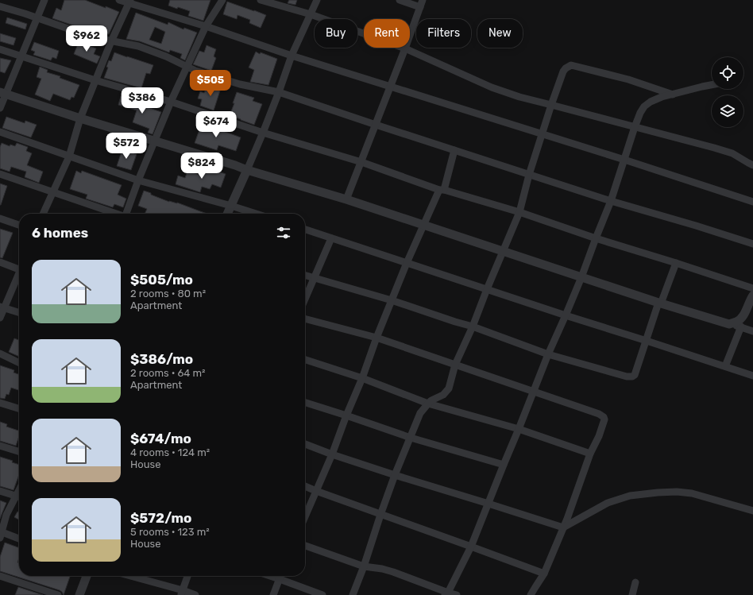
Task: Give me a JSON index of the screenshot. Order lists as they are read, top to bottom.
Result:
{
  "page": {
    "chip": [
      "Buy",
      "Rent",
      "Filters",
      "New"
    ],
    "price": [
      "$962",
      "$505",
      "$386",
      "$674",
      "$572",
      "$824"
    ],
    "heading": "6 homes",
    "list": [
      {
        "name": "$505/mo",
        "note": "2 rooms · 80 m² · Apartment"
      },
      {
        "name": "$386/mo",
        "note": "2 rooms · 64 m² · Apartment"
      },
      {
        "name": "$674/mo",
        "note": "4 rooms · 124 m² · House"
      },
      {
        "name": "$572/mo",
        "note": "5 rooms · 123 m² · House"
      }
    ]
  }
}
